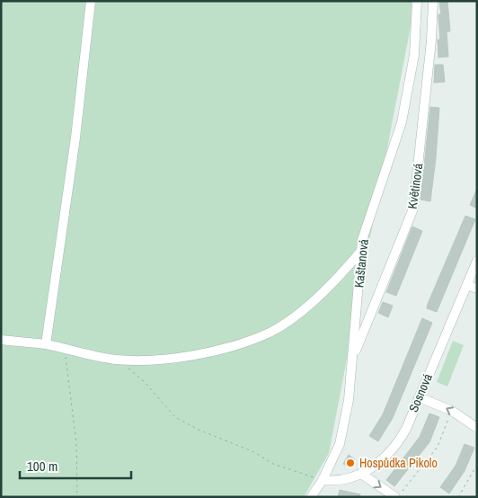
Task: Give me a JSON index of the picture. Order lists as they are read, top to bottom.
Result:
{
  "streets": {
    "street": ["Květinová", "Kaštanová", "Sosnová"]
  },
  "crossings": [
    ["Květinová", "Kaštanová"],
    ["Kaštanová", "Sosnová"]
  ],
  "places": ["Hospůdka Pikolo"],
  "scale_bar": "100 m"
}
